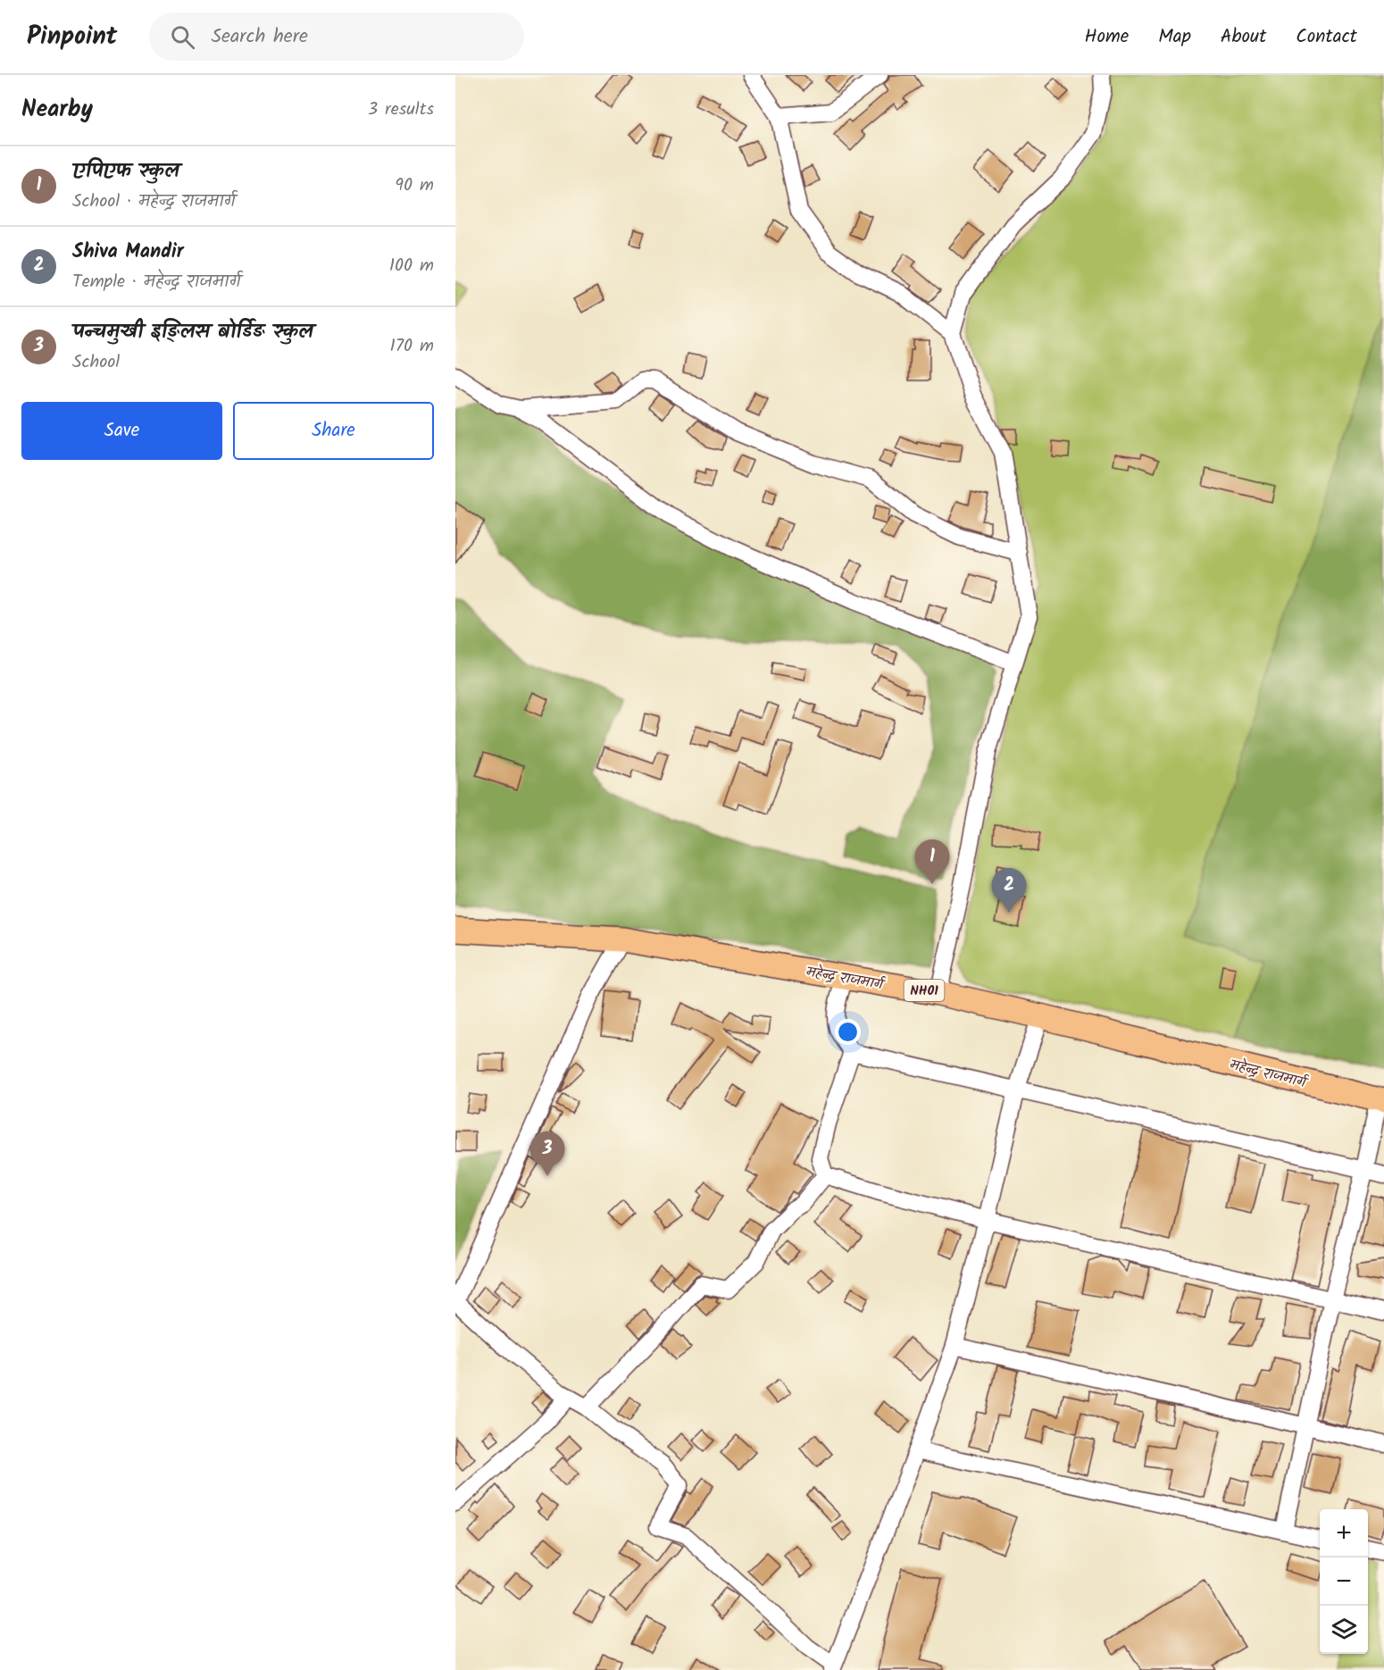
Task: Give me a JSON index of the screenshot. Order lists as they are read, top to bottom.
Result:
{
  "streets": {
    "highway": ["महेन्द्र राजमार्ग", "NH01"]
  },
  "page": {
    "header": "Pinpoint",
    "search": "Search here",
    "nav": [
      "Home",
      "Map",
      "About",
      "Contact"
    ],
    "heading": ["Nearby", "3 results"],
    "list": [
      {
        "mark": "1",
        "name": "एपिएफ स्कुल",
        "note": "School · महेन्द्र राजमार्ग",
        "value": "90 m"
      },
      {
        "mark": "2",
        "name": "Shiva Mandir",
        "note": "Temple · महेन्द्र राजमार्ग",
        "value": "100 m"
      },
      {
        "mark": "3",
        "name": "पन्चमुखी इङ्लिस बोर्डिङ स्कुल",
        "note": "School",
        "value": "170 m"
      }
    ],
    "buttons": ["Save", "Share"],
    "pins": ["1", "2", "3"],
    "map_buttons": ["+", "−"]
  }
}
